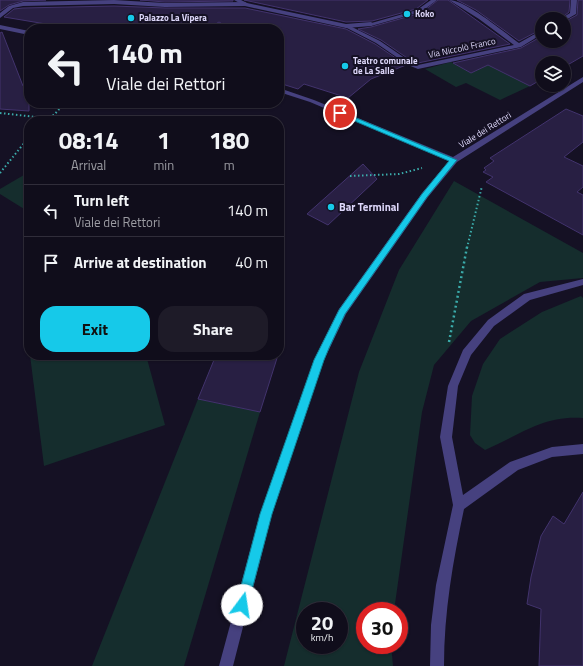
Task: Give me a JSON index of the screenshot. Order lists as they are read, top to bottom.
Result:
{
  "streets": {
    "street": ["Via Niccolò Franco", "Viale dei Rettori"]
  },
  "places": [
    "Koko",
    "Palazzo La Vipera",
    "Teatro comunale de La Salle",
    "Bar Terminal"
  ],
  "page": {
    "turn": ["140 m", "Viale dei Rettori"],
    "eta": [
      "08:14",
      "Arrival",
      "1",
      "min",
      "180",
      "m"
    ],
    "list": [
      {
        "name": "Turn left",
        "note": "Viale dei Rettori",
        "value": "140 m"
      },
      {
        "name": "Arrive at destination",
        "value": "40 m"
      }
    ],
    "buttons": ["Exit", "Share"],
    "speed": "20 km/h",
    "limit": "30"
  }
}
